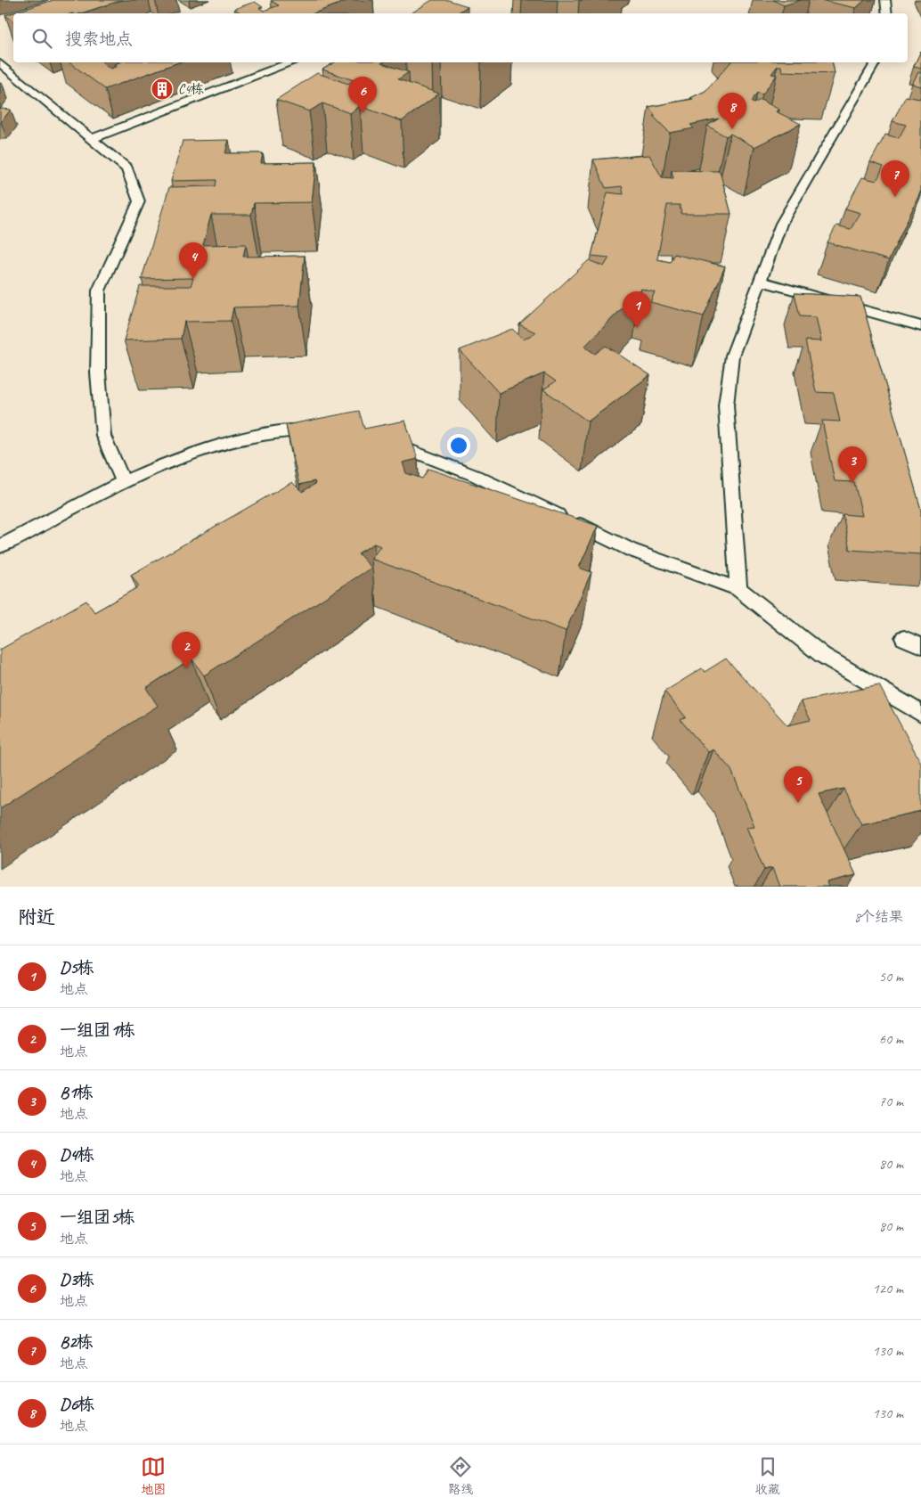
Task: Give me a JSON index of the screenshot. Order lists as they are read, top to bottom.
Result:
{
  "places": {
    "building": ["C4栋"]
  },
  "page": {
    "search": "搜索地点",
    "pins": [
      "6",
      "8",
      "7",
      "4",
      "1",
      "3",
      "2",
      "5"
    ],
    "heading": ["附近", "8个结果"],
    "list": [
      {
        "mark": "1",
        "name": "D5栋",
        "note": "地点",
        "value": "50 m"
      },
      {
        "mark": "2",
        "name": "一组团1栋",
        "note": "地点",
        "value": "60 m"
      },
      {
        "mark": "3",
        "name": "B1栋",
        "note": "地点",
        "value": "70 m"
      },
      {
        "mark": "4",
        "name": "D4栋",
        "note": "地点",
        "value": "80 m"
      },
      {
        "mark": "5",
        "name": "一组团5栋",
        "note": "地点",
        "value": "80 m"
      },
      {
        "mark": "6",
        "name": "D3栋",
        "note": "地点",
        "value": "120 m"
      },
      {
        "mark": "7",
        "name": "B2栋",
        "note": "地点",
        "value": "130 m"
      },
      {
        "mark": "8",
        "name": "D6栋",
        "note": "地点",
        "value": "130 m"
      }
    ],
    "nav": ["地图", "路线", "收藏"]
  }
}
